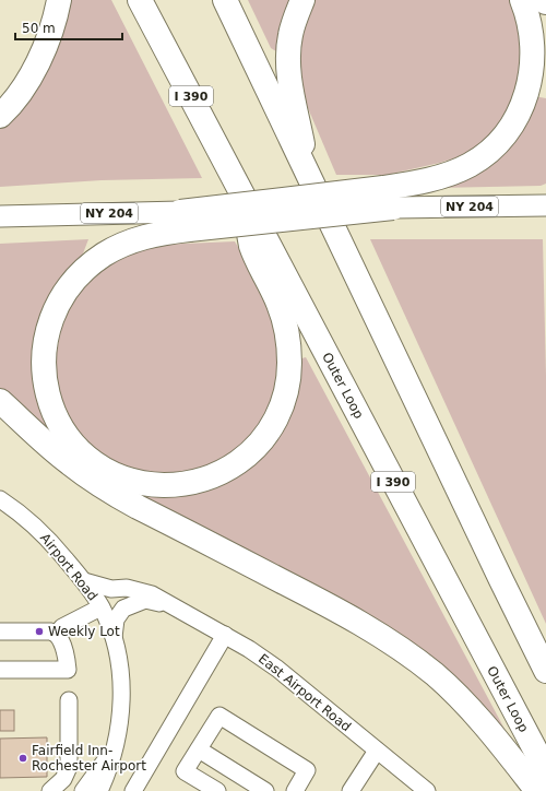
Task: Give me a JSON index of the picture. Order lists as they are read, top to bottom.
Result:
{
  "streets": {
    "highway": ["I 390", "Outer Loop"],
    "main road": ["NY 204"],
    "street": ["Airport Road", "East Airport Road"]
  },
  "crossings": [
    ["Airport Road", "East Airport Road"]
  ],
  "places": ["Weekly Lot", "Fairfield Inn- Rochester Airport"],
  "scale_bar": "50 m"
}
